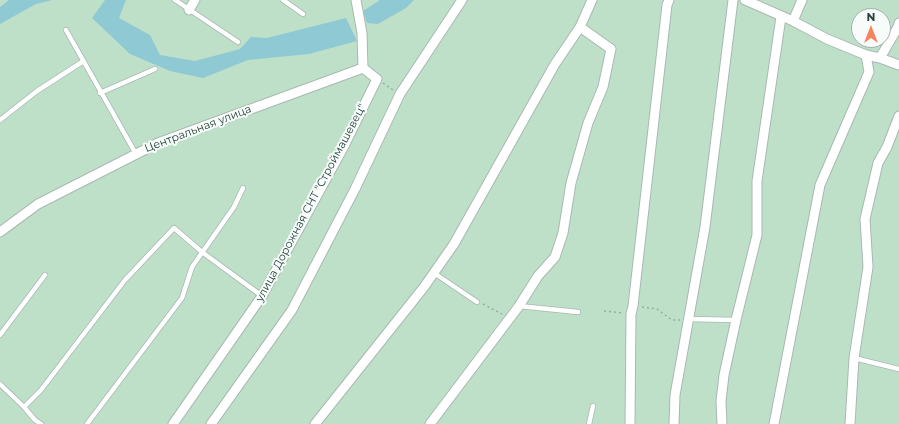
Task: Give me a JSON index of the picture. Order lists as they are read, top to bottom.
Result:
{
  "streets": {
    "street": ["Центральная улица", "улица Дорожная СНТ \"Строймашевец\""]
  },
  "north": "top"
}
